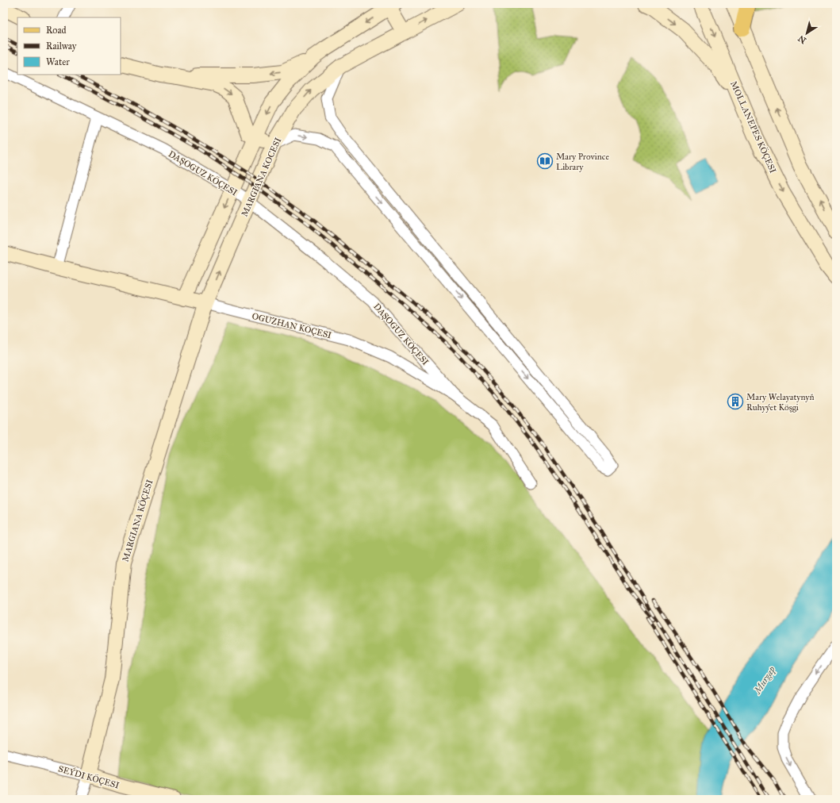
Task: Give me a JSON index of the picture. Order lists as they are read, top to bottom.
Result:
{
  "streets": {
    "street": [
      "MOLLANEPES KÖÇESI",
      "DAŞOGUZ KÖÇESI",
      "MARGIANA KOCESI",
      "OGUZHAN KÖÇESI",
      "MARGIANA KÖÇESI",
      "SEÝDI KÖÇESI"
    ]
  },
  "crossings": [
    ["DAŞOGUZ KÖÇESI", "MARGIANA KOCESI"],
    ["DAŞOGUZ KÖÇESI", "OGUZHAN KÖÇESI"],
    ["MARGIANA KOCESI", "OGUZHAN KÖÇESI"],
    ["MARGIANA KOCESI", "MARGIANA KÖÇESI"],
    ["OGUZHAN KÖÇESI", "MARGIANA KÖÇESI"],
    ["MARGIANA KÖÇESI", "SEÝDI KÖÇESI"]
  ],
  "water": ["Murgap"],
  "places": {
    "library": ["Mary Province Library"],
    "building": ["Mary Welayatynyň Ruhyýet Köşgi"]
  },
  "legend": ["Road", "Railway", "Water"],
  "north": "bottom left"
}
